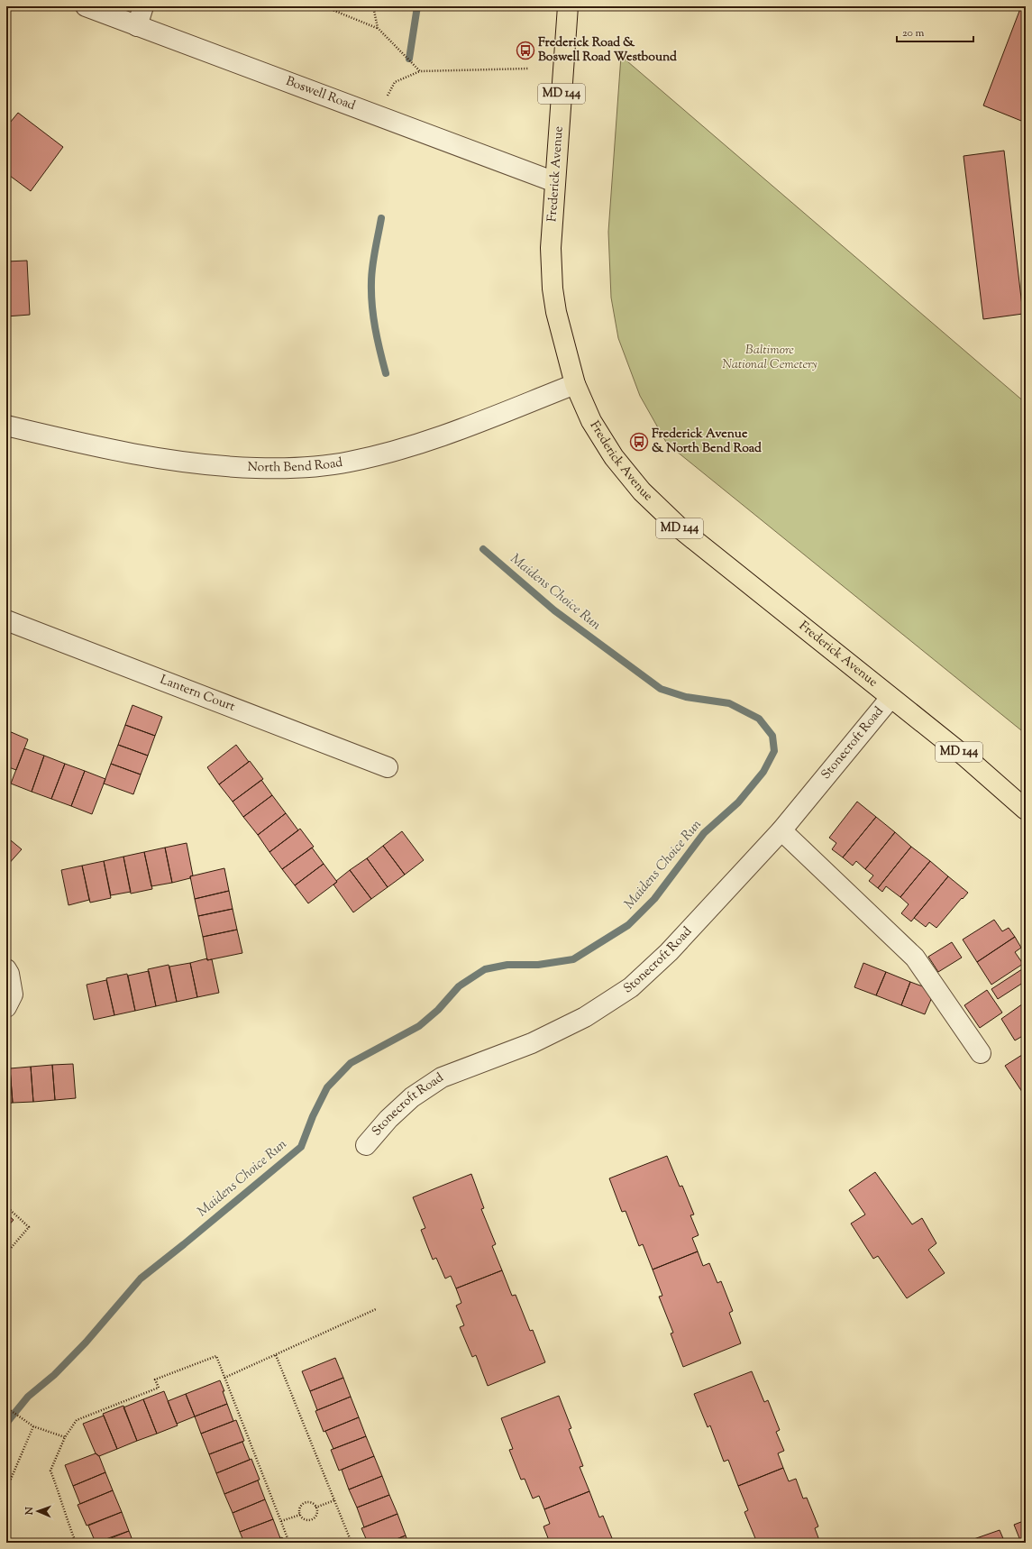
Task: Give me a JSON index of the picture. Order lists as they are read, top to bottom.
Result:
{
  "streets": {
    "main road": ["MD 144", "Frederick Avenue"],
    "street": [
      "Boswell Road",
      "North Bend Road",
      "Lantern Court",
      "Stonecroft Road"
    ]
  },
  "crossings": [
    ["Boswell Road", "Frederick Avenue"],
    ["Frederick Avenue", "North Bend Road"],
    ["Frederick Avenue", "Stonecroft Road"]
  ],
  "water": ["Maidens Choice Run"],
  "parks": ["Baltimore National Cemetery"],
  "places": {
    "bus stop": ["Frederick Road & Boswell Road Westbound", "Frederick Avenue & North Bend Road"]
  },
  "scale_bar": "20 m",
  "north": "left"
}
